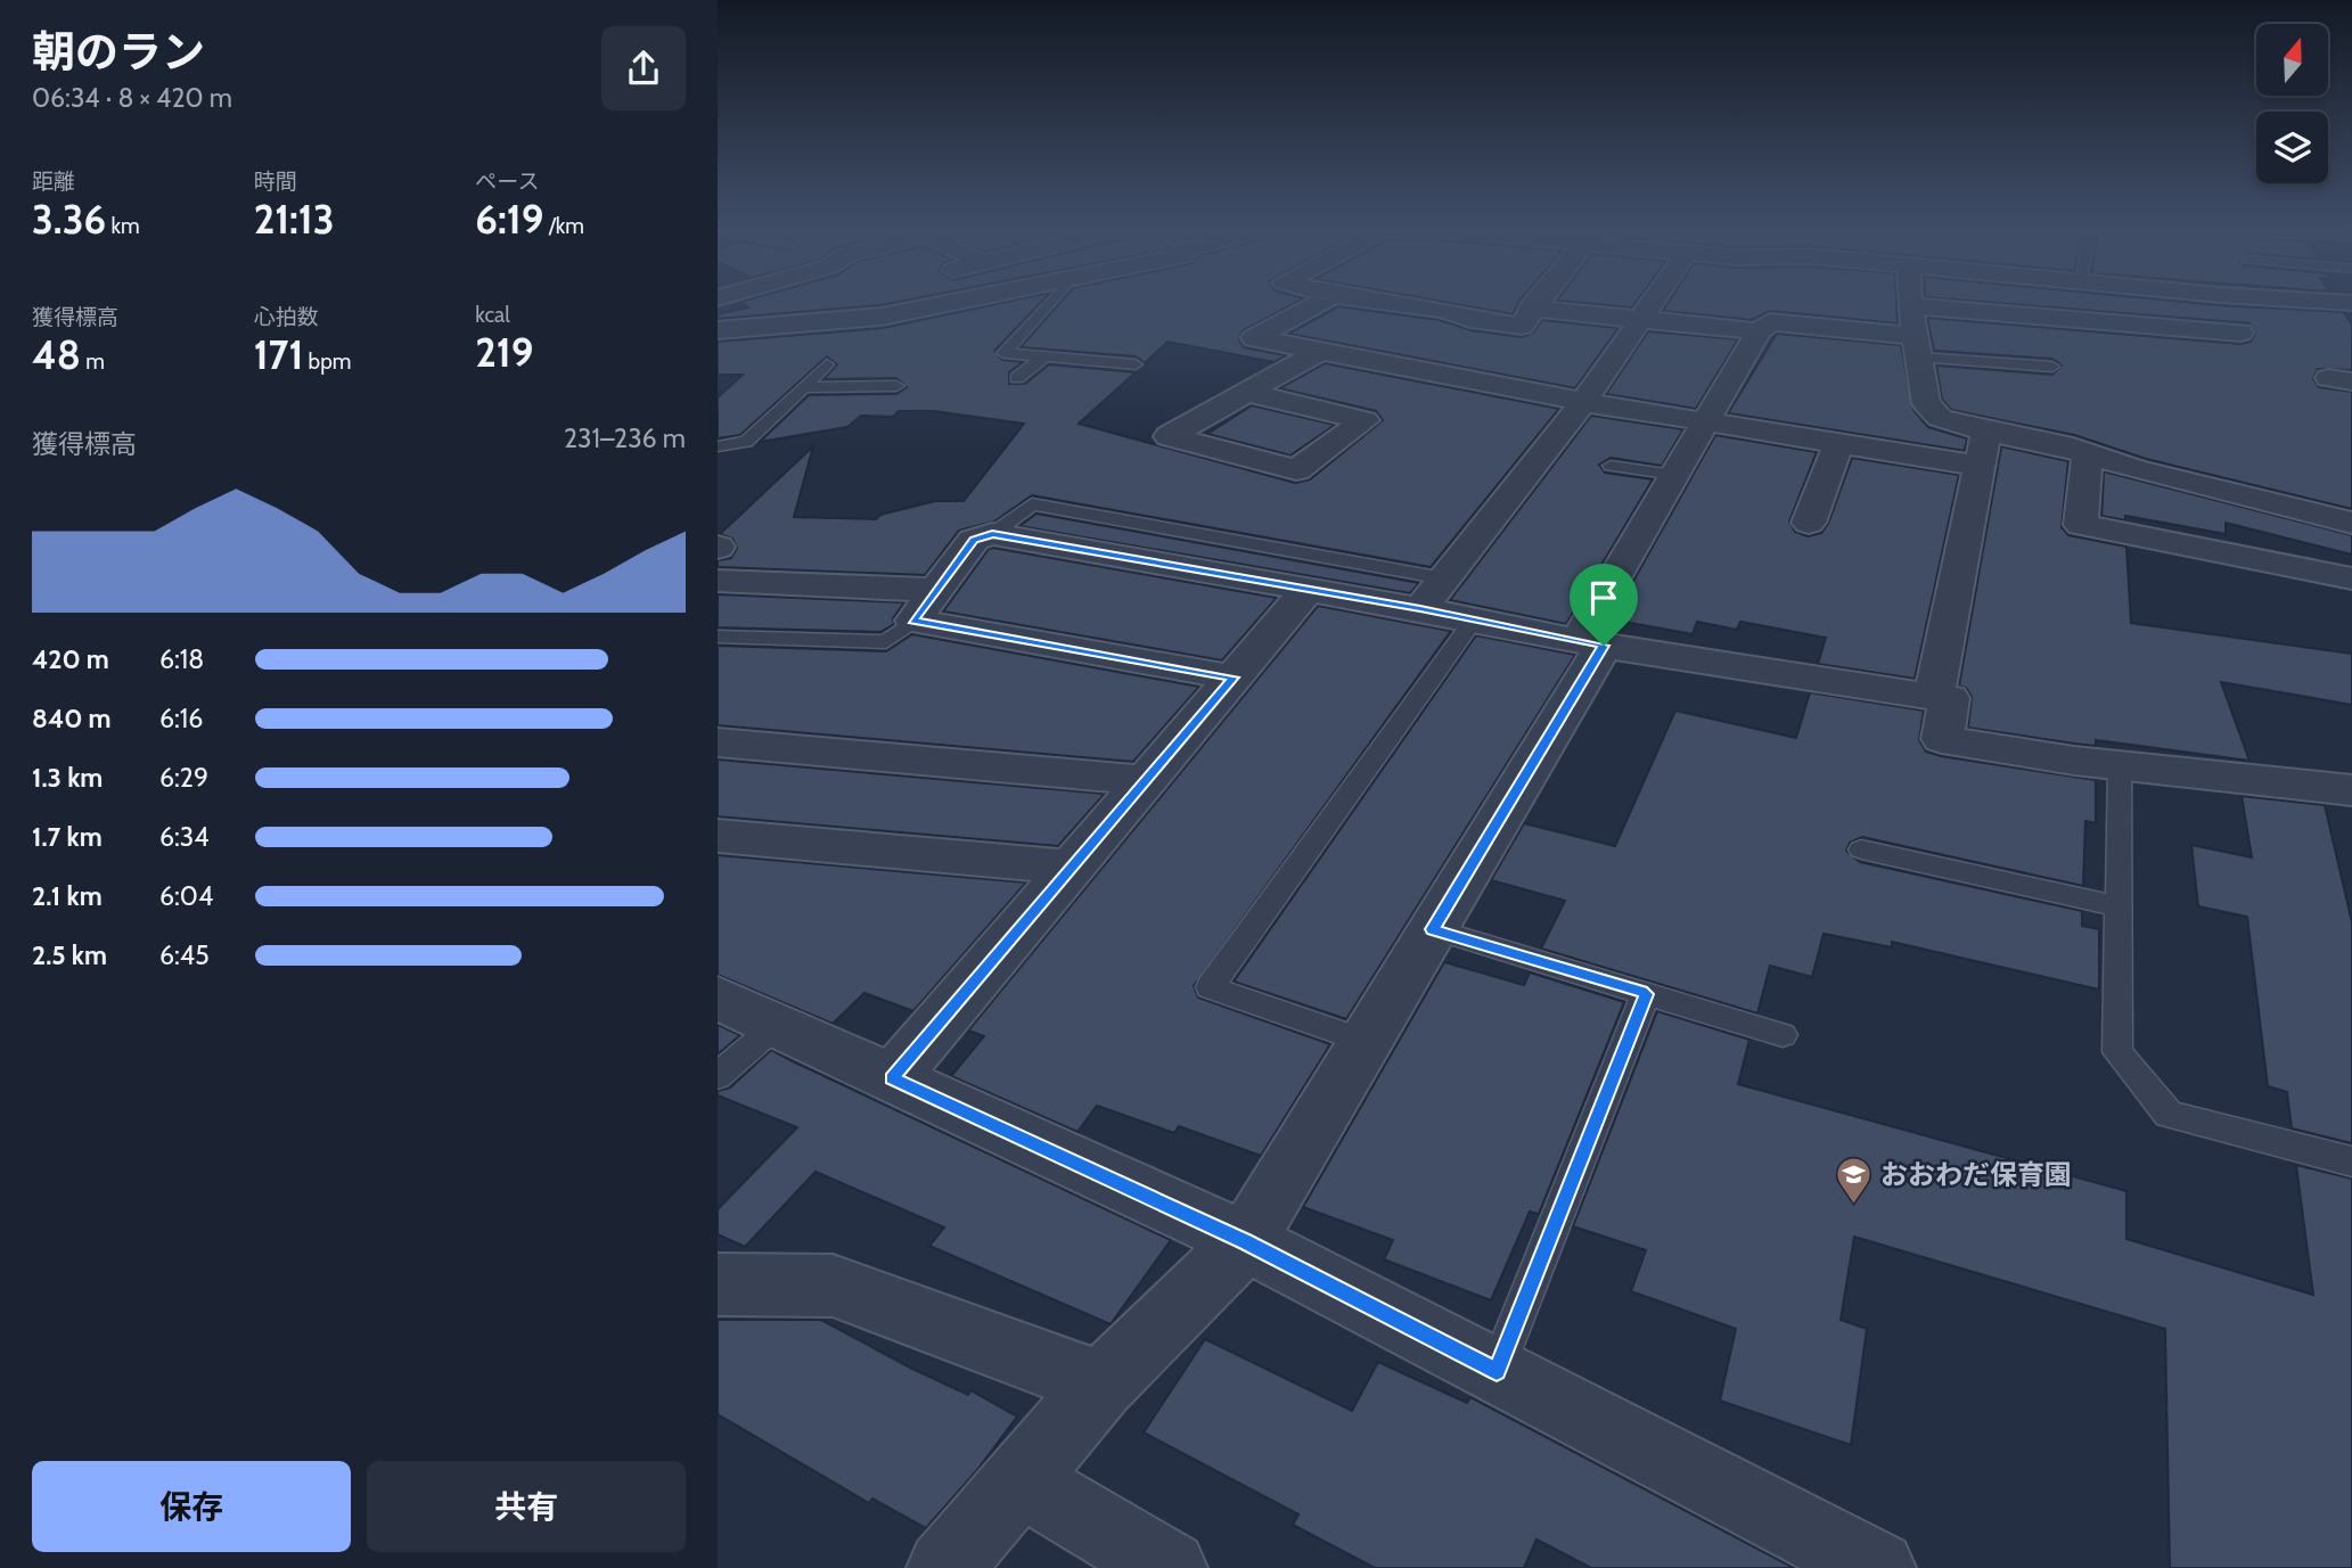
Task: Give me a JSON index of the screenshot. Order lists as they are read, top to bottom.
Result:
{
  "places": {
    "school or university": ["おおわだ保育園"]
  },
  "north": "top",
  "page": {
    "heading": ["朝のラン", "06:34 · 8 × 420 m"],
    "stats": [
      ["距離", "3.36 km"],
      ["時間", "21:13"],
      ["ペース", "6:19 /km"],
      ["獲得標高", "48 m"],
      ["心拍数", "171 bpm"],
      ["kcal", "219"]
    ],
    "chart": ["獲得標高", "231–236 m"],
    "list": [
      {
        "name": "420 m",
        "note": "6:18"
      },
      {
        "name": "840 m",
        "note": "6:16"
      },
      {
        "name": "1.3 km",
        "note": "6:29"
      },
      {
        "name": "1.7 km",
        "note": "6:34"
      },
      {
        "name": "2.1 km",
        "note": "6:04"
      },
      {
        "name": "2.5 km",
        "note": "6:45"
      }
    ],
    "buttons": ["保存", "共有"]
  }
}
